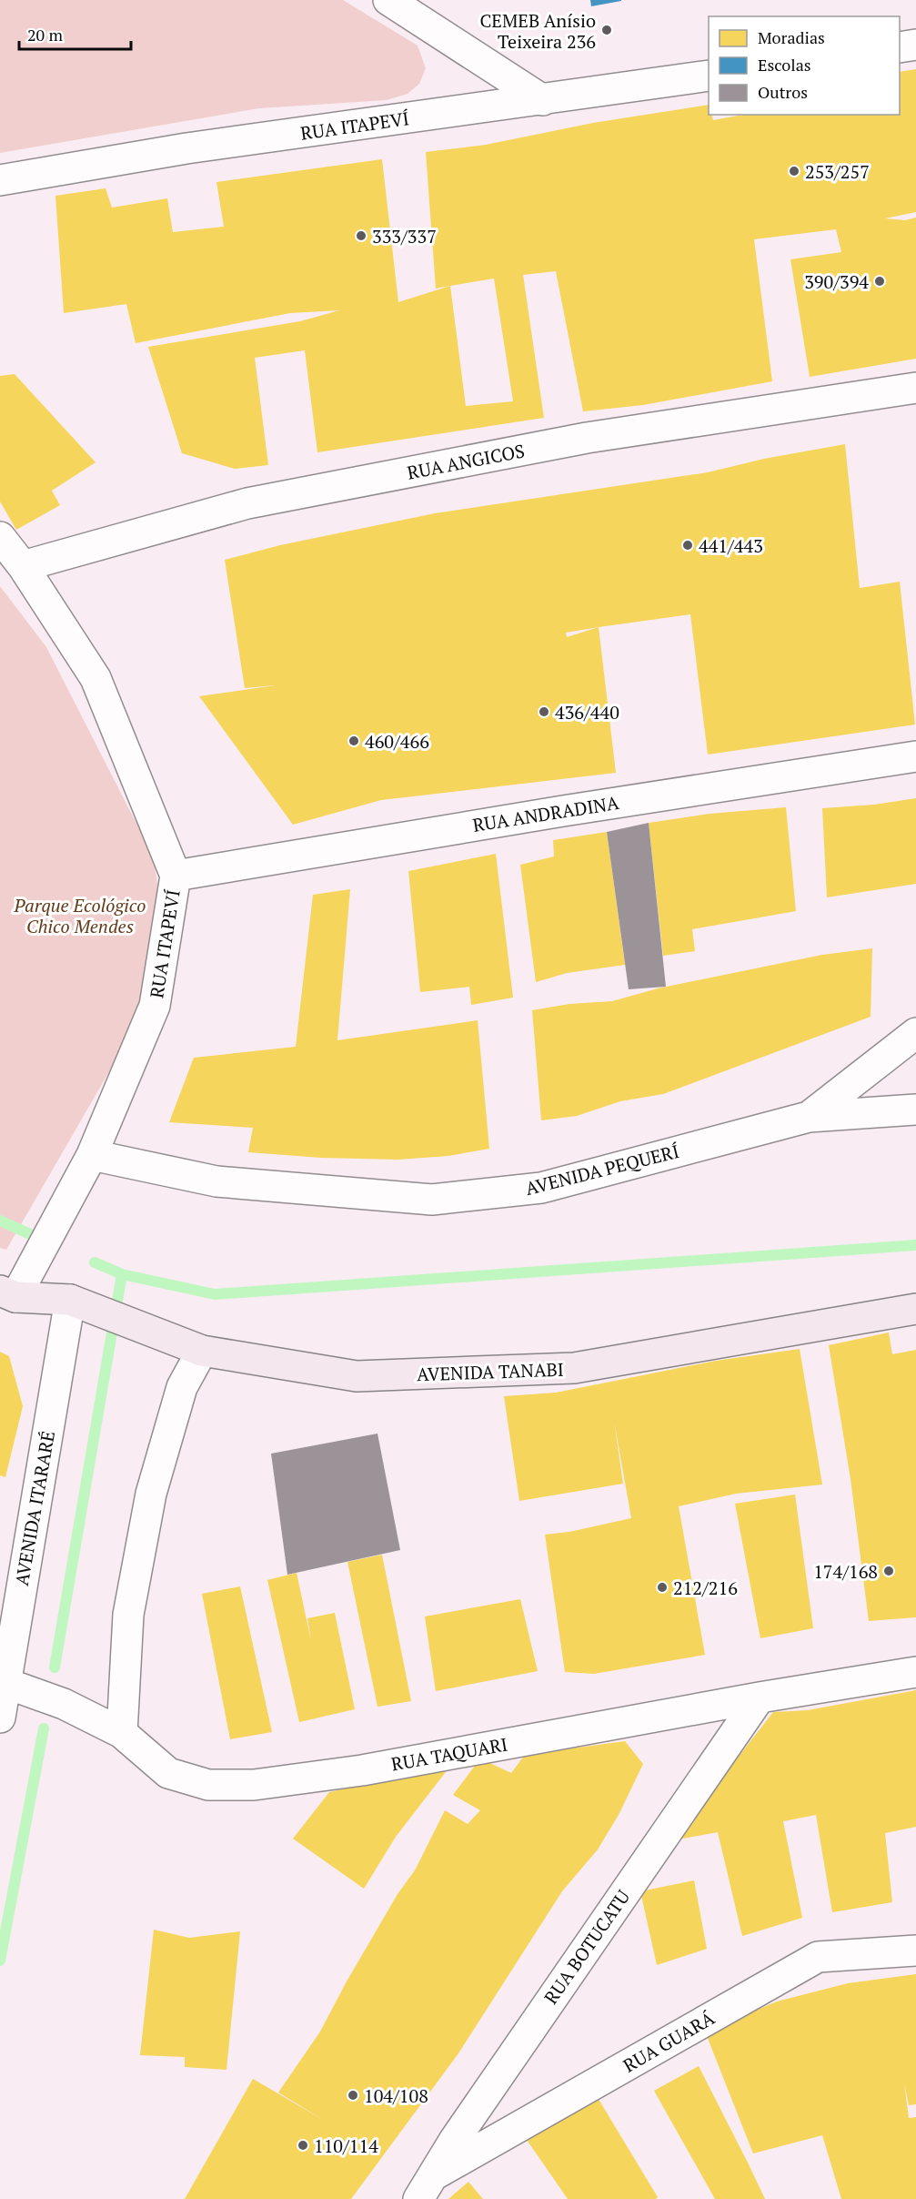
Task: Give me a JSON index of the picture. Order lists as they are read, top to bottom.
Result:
{
  "streets": {
    "street": [
      "RUA ITAPEVÍ",
      "RUA ANGICOS",
      "RUA ANDRADINA",
      "AVENIDA PEQUERÍ",
      "AVENIDA TANABI",
      "AVENIDA ITARARÉ",
      "RUA TAQUARI",
      "RUA BOTUCATU",
      "RUA GUARÁ"
    ]
  },
  "crossings": [
    ["RUA ITAPEVÍ", "RUA ANGICOS"],
    ["RUA ITAPEVÍ", "RUA ANDRADINA"],
    ["RUA ITAPEVÍ", "AVENIDA PEQUERÍ"],
    ["RUA ITAPEVÍ", "AVENIDA TANABI"],
    ["AVENIDA TANABI", "AVENIDA ITARARÉ"],
    ["AVENIDA ITARARÉ", "RUA TAQUARI"],
    ["RUA TAQUARI", "RUA BOTUCATU"],
    ["RUA BOTUCATU", "RUA GUARÁ"]
  ],
  "parks": ["Parque Ecológico Chico Mendes"],
  "places": [
    "CEMEB Anísio Teixeira 236",
    "253/257",
    "333/337",
    "390/394",
    "441/443",
    "436/440",
    "460/466",
    "174/168",
    "212/216",
    "104/108",
    "110/114"
  ],
  "legend": ["Moradias", "Escolas", "Outros"],
  "scale_bar": "20 m"
}
